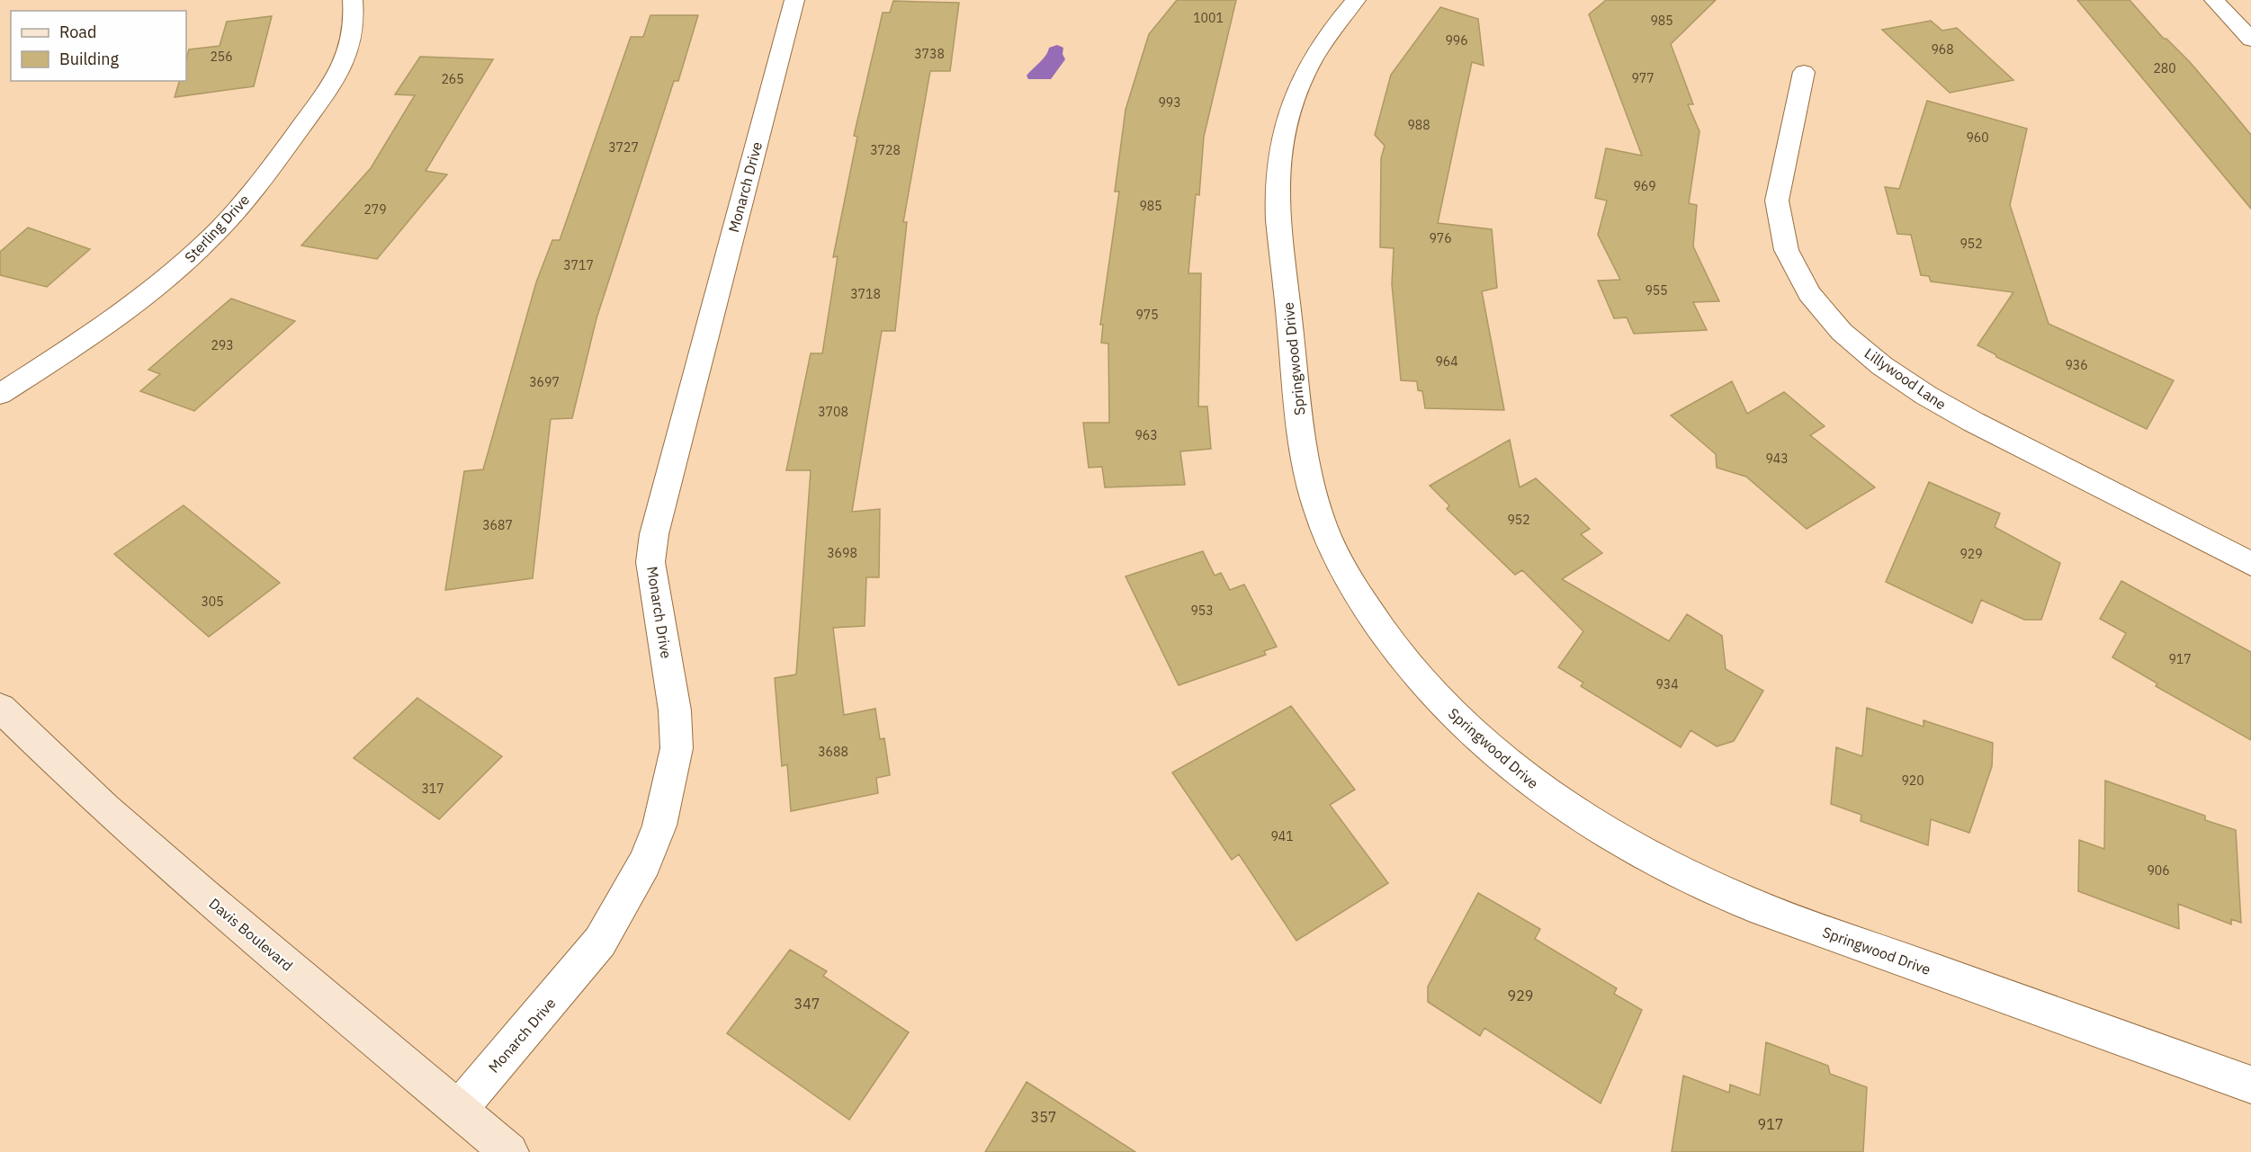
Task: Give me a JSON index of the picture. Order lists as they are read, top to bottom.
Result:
{
  "streets": {
    "street": [
      "Monarch Drive",
      "Sterling Drive",
      "Springwood Drive",
      "Lillywood Lane",
      "Davis Boulevard"
    ]
  },
  "crossings": [
    ["Monarch Drive", "Davis Boulevard"]
  ],
  "house_numbers": [
    "1001",
    "985",
    "996",
    "968",
    "3738",
    "256",
    "280",
    "977",
    "265",
    "993",
    "988",
    "960",
    "3727",
    "3728",
    "969",
    "985",
    "279",
    "976",
    "952",
    "3717",
    "955",
    "3718",
    "975",
    "293",
    "964",
    "936",
    "3697",
    "3708",
    "963",
    "943",
    "952",
    "3687",
    "3698",
    "929",
    "305",
    "953",
    "917",
    "934",
    "3688",
    "920",
    "317",
    "941",
    "906",
    "929",
    "347",
    "357",
    "917"
  ],
  "legend": ["Road", "Building"]
}
